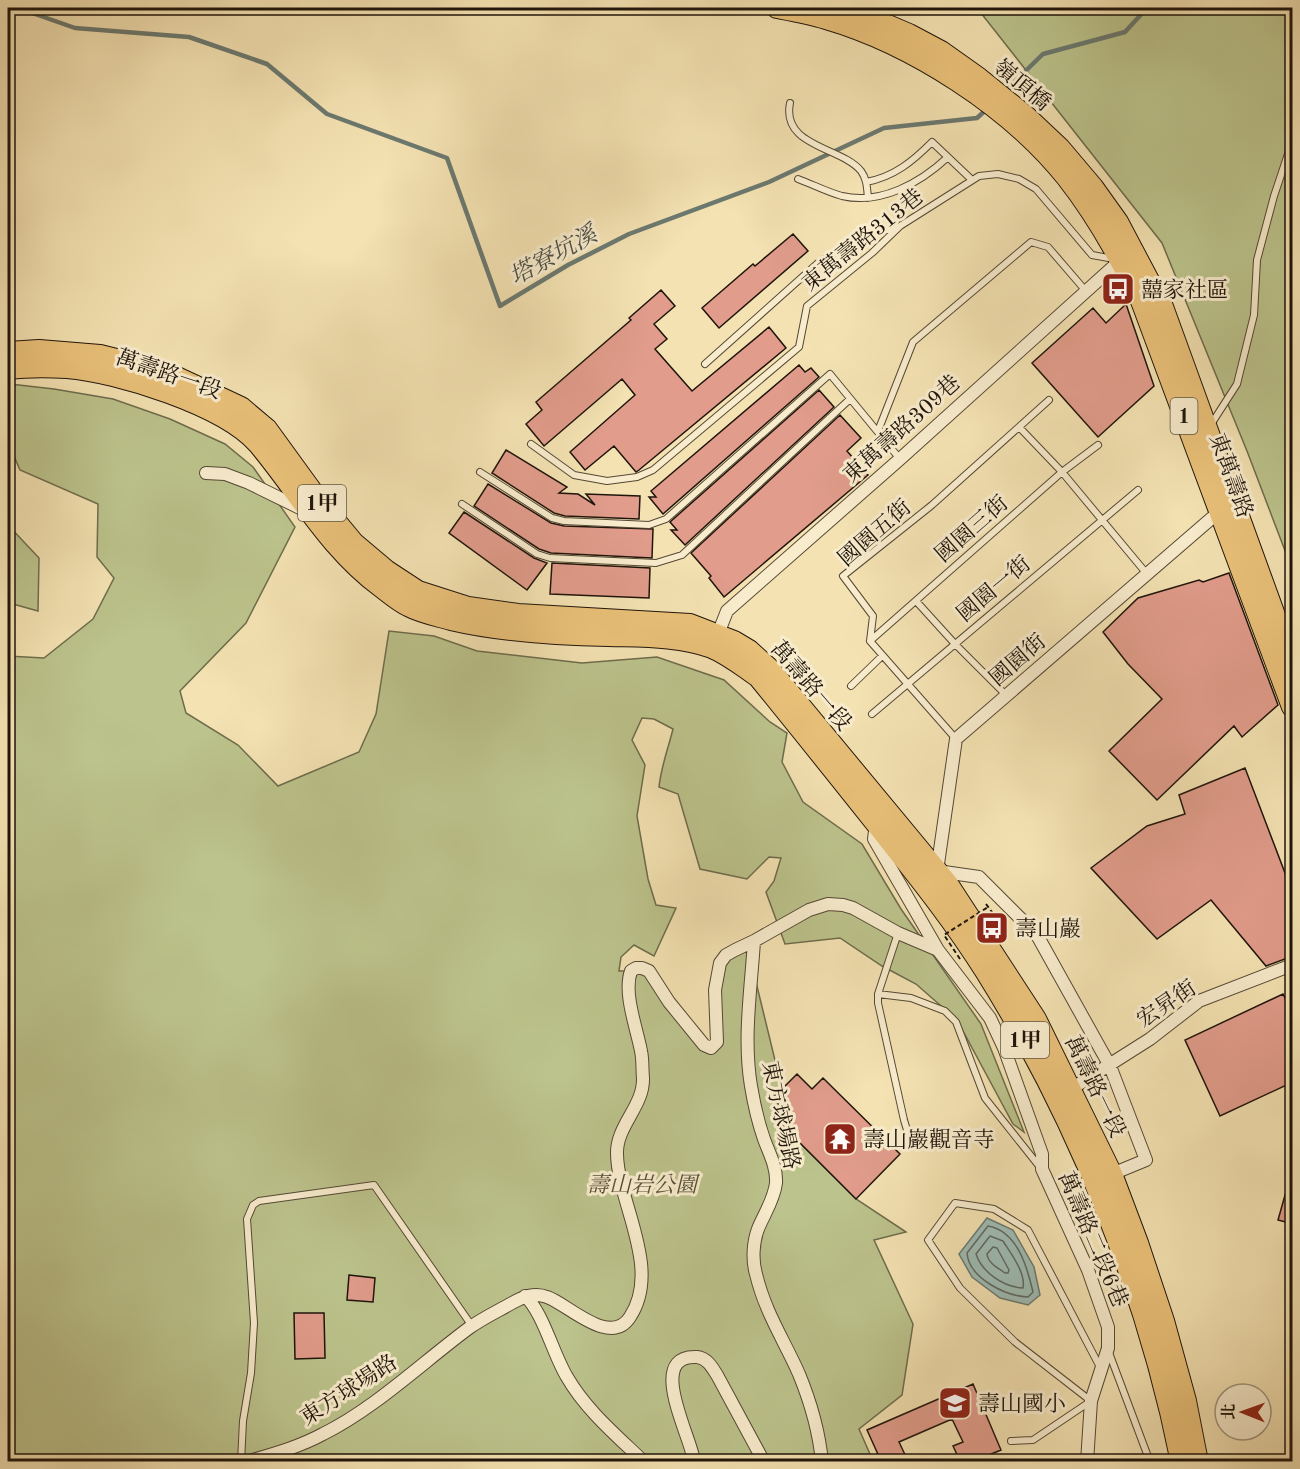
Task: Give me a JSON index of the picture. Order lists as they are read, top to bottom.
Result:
{
  "streets": {
    "main road": [
      "嶺頂橋",
      "萬壽路一段",
      "1",
      "東萬壽路",
      "1甲"
    ],
    "street": [
      "東萬壽路309巷",
      "國園街",
      "宏昇街",
      "東方球場路",
      "萬壽路二段6巷"
    ],
    "lane": [
      "東萬壽路313巷",
      "國園三街",
      "國園五街",
      "國園一街"
    ]
  },
  "crossings": [
    ["嶺頂橋", "1"],
    ["嶺頂橋", "東萬壽路"],
    ["東萬壽路313巷", "東萬壽路309巷"],
    ["東萬壽路313巷", "東萬壽路"],
    ["萬壽路一段", "東萬壽路309巷"],
    ["萬壽路一段", "宏昇街"],
    ["東萬壽路309巷", "東萬壽路"],
    ["東萬壽路", "國園街"],
    ["國園三街", "國園五街"]
  ],
  "water": ["塔寮坑溪"],
  "parks": ["壽山岩公園"],
  "places": {
    "bus stop": ["囍家社區", "壽山巖"],
    "temple": ["壽山巖觀音寺"],
    "school or university": ["壽山國小"]
  },
  "north": "left"
}
